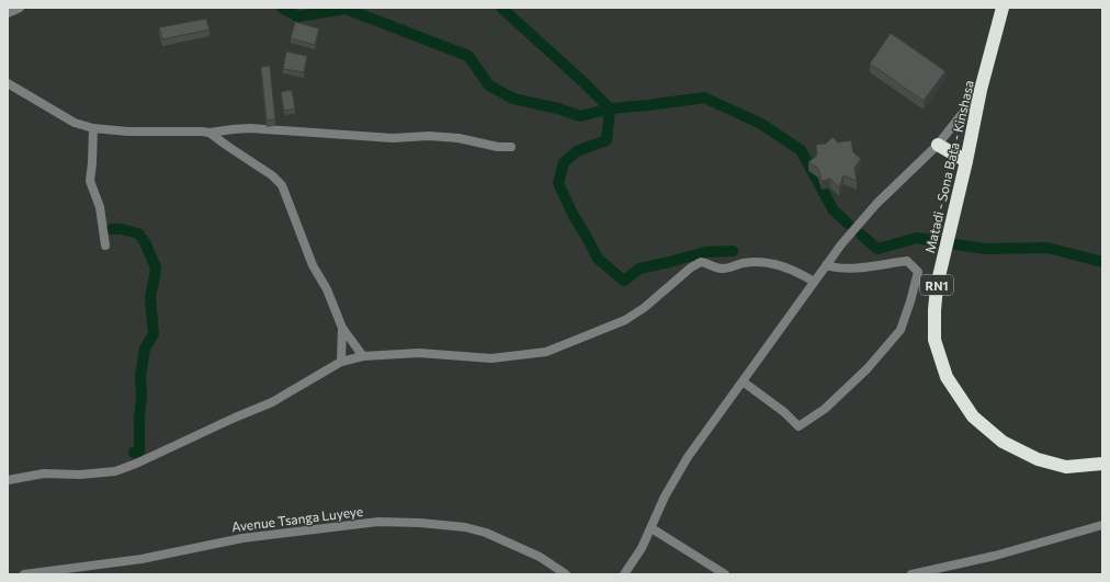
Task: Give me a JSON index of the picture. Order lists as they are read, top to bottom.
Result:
{
  "streets": {
    "highway": ["Matadi - Sona Bata - Kinshasa", "RN1"],
    "street": ["Avenue Tsanga Luyeye"]
  }
}
